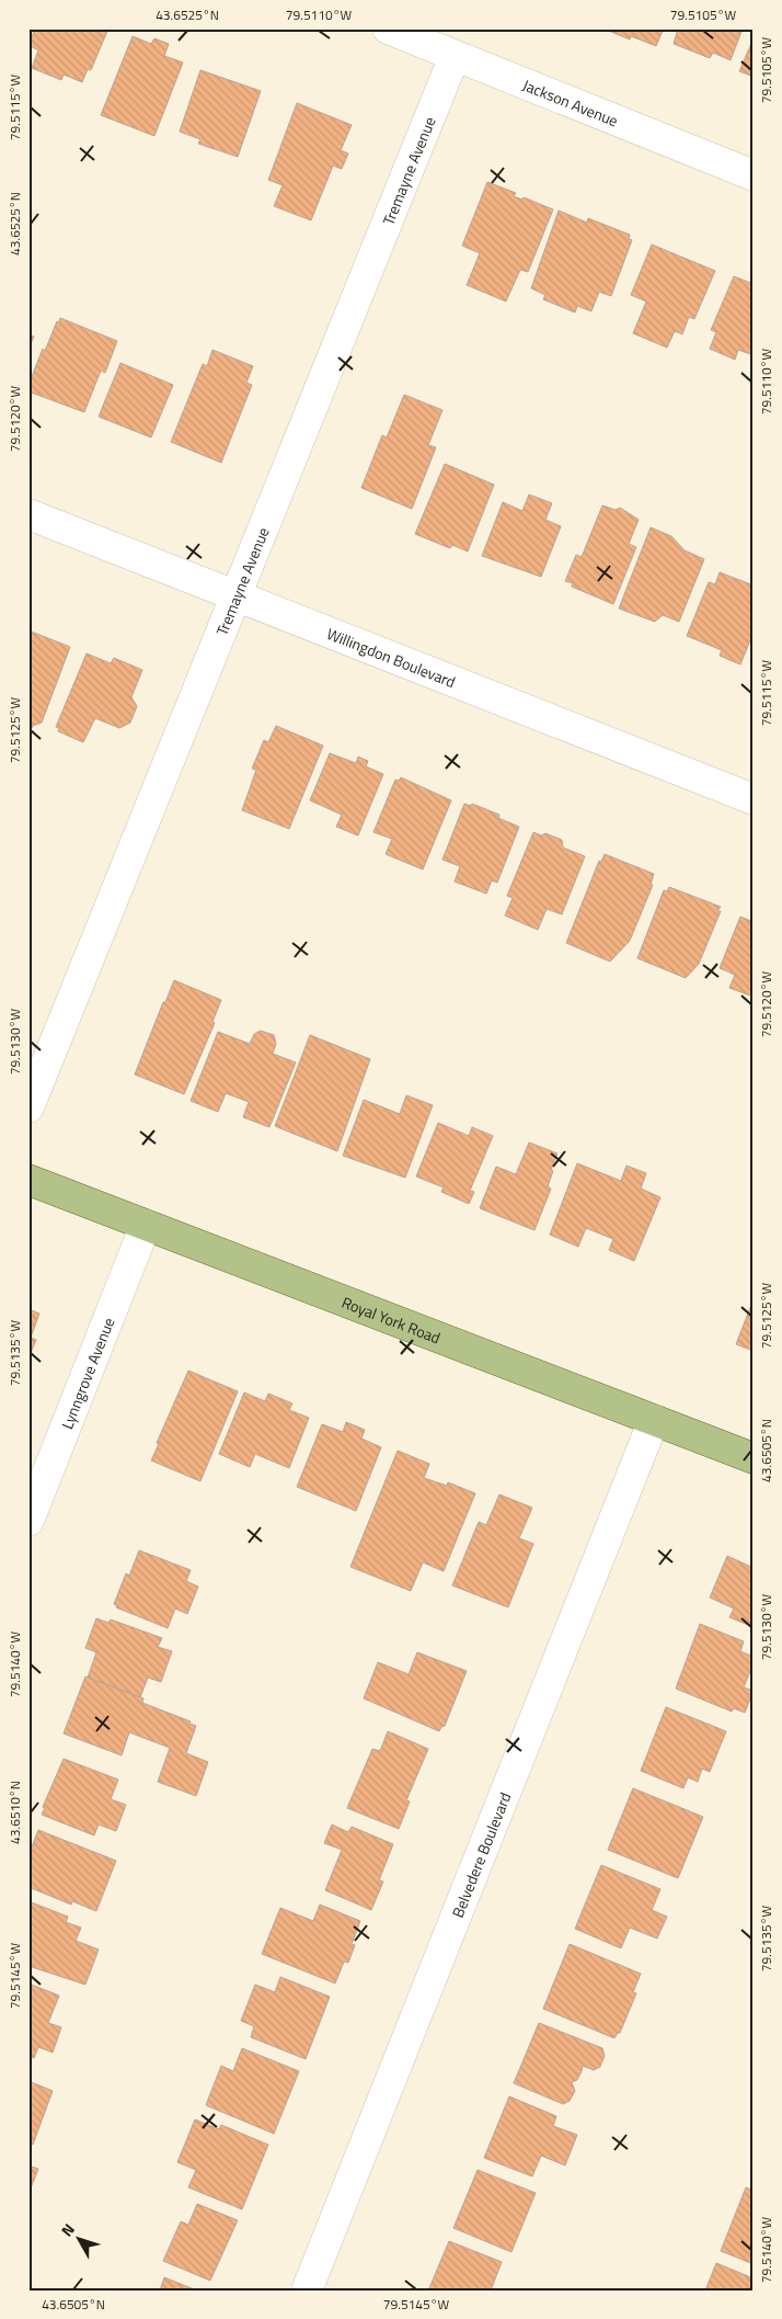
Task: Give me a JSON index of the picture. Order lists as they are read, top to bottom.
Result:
{
  "streets": {
    "main road": ["Royal York Road"],
    "street": [
      "Jackson Avenue",
      "Tremayne Avenue",
      "Willingdon Boulevard",
      "Lynngrove Avenue",
      "Belvedere Boulevard"
    ]
  },
  "crossings": [
    ["Jackson Avenue", "Tremayne Avenue"],
    ["Tremayne Avenue", "Willingdon Boulevard"],
    ["Royal York Road", "Lynngrove Avenue"],
    ["Royal York Road", "Belvedere Boulevard"]
  ],
  "north": "top left",
  "coordinates": [
    "43.6525°N",
    "79.5110°W",
    "79.5105°W",
    "79.5115°W",
    "79.5120°W",
    "79.5125°W",
    "79.5130°W",
    "79.5135°W",
    "43.6505°N",
    "79.5140°W",
    "43.6510°N",
    "79.5145°W"
  ]
}
